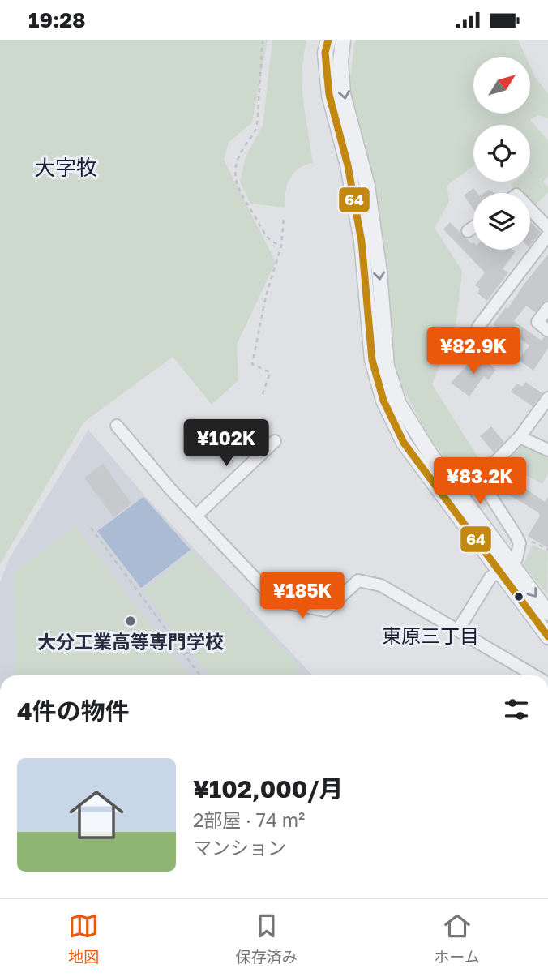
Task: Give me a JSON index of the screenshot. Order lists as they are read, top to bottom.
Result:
{
  "districts": ["大字牧", "東原三丁目"],
  "places": ["大分工業高等専門学校"],
  "lines": ["transit line 64"],
  "north": "top right",
  "page": {
    "status": "19:28",
    "price": [
      "¥82.9K",
      "¥102K",
      "¥83.2K",
      "¥185K"
    ],
    "heading": "4件の物件",
    "list": [
      {
        "name": "¥102,000/月",
        "note": "2部屋 · 74 m² · マンション"
      }
    ],
    "tabs": ["地図", "保存済み", "ホーム"]
  }
}
